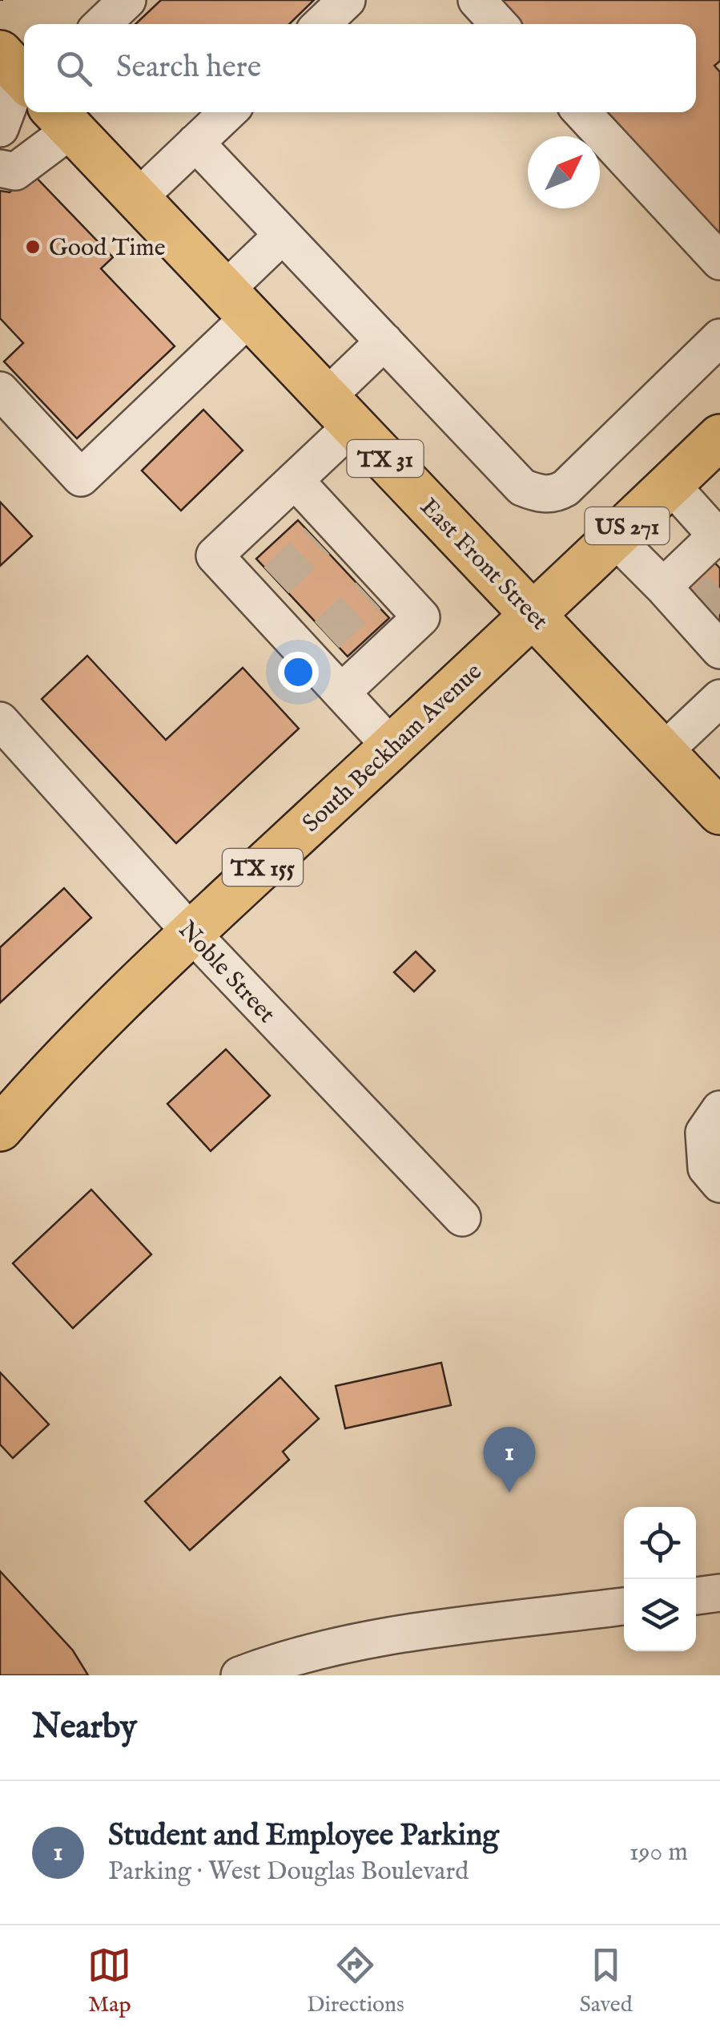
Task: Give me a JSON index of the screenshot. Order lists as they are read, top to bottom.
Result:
{
  "streets": {
    "main road": [
      "TX 31",
      "US 271",
      "East Front Street",
      "South Beckham Avenue",
      "TX 155"
    ],
    "street": ["Noble Street"]
  },
  "crossings": [
    ["East Front Street", "South Beckham Avenue"],
    ["South Beckham Avenue", "Noble Street"]
  ],
  "places": ["Good Time"],
  "north": "top right",
  "page": {
    "search": "Search here",
    "pins": "1",
    "heading": "Nearby",
    "list": [
      {
        "mark": "1",
        "name": "Student and Employee Parking",
        "note": "Parking · West Douglas Boulevard",
        "value": "190 m"
      }
    ],
    "nav": ["Map", "Directions", "Saved"]
  }
}
